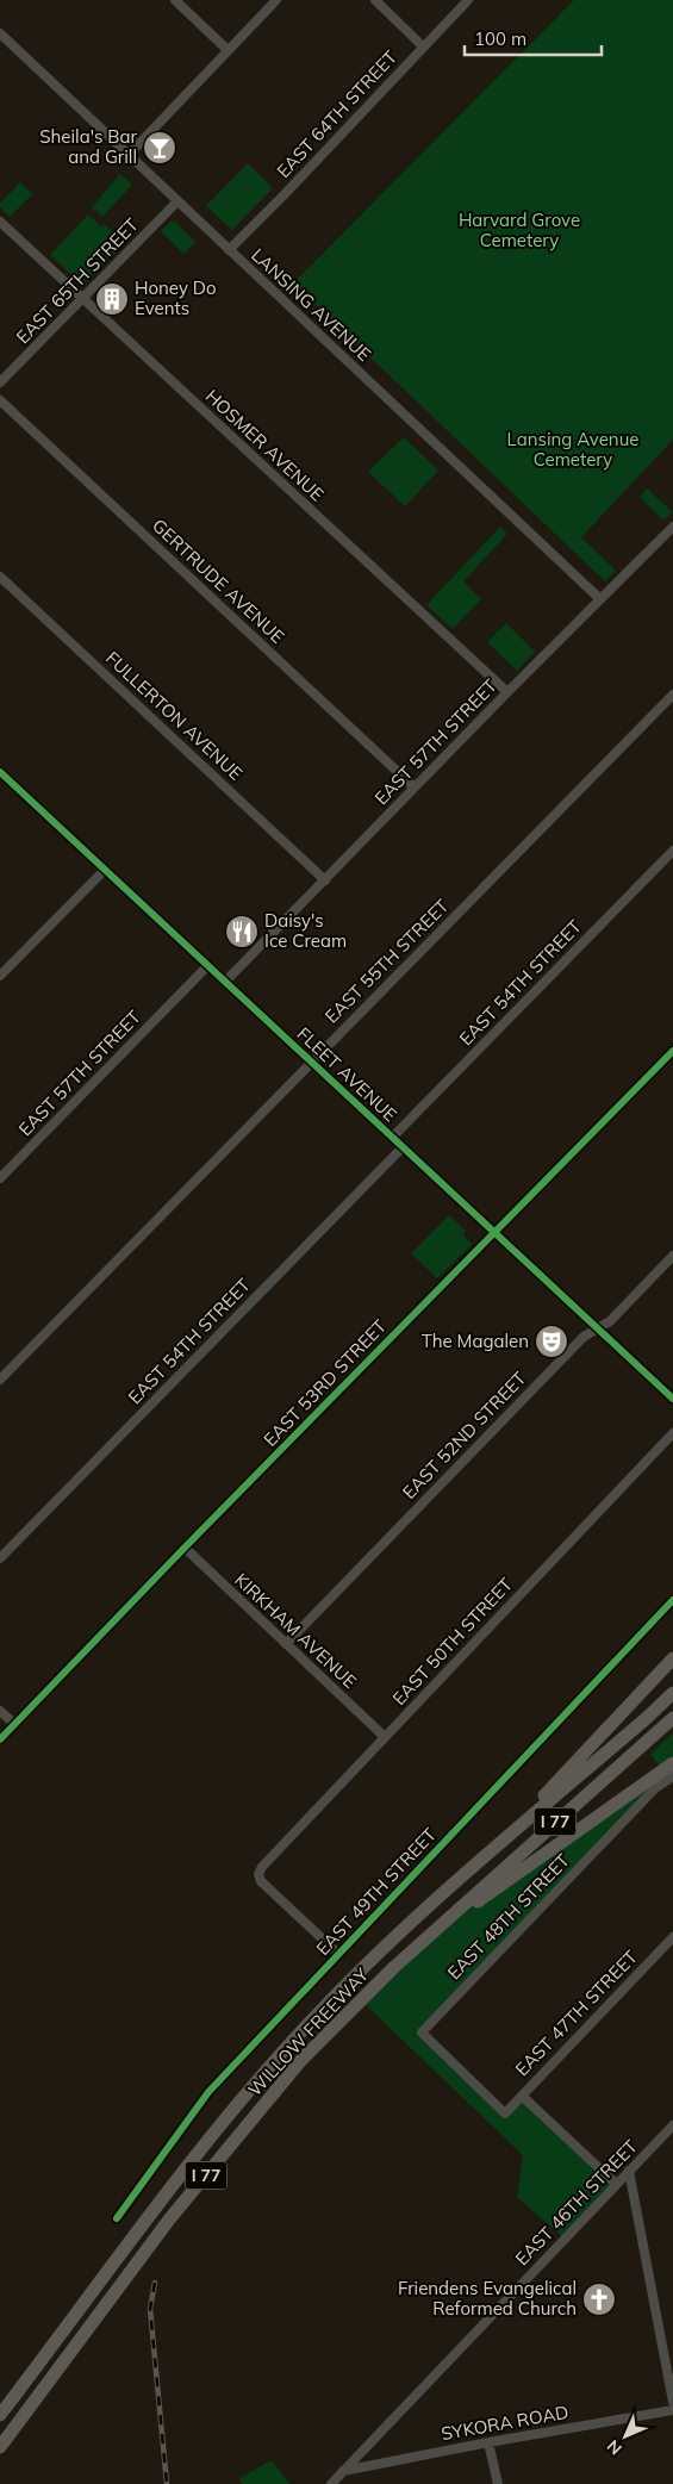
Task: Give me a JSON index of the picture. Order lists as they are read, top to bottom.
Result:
{
  "streets": {
    "highway": ["I 77", "WILLOW FREEWAY"],
    "street": [
      "EAST 64TH STREET",
      "EAST 65TH STREET",
      "LANSING AVENUE",
      "HOSMER AVENUE",
      "GERTRUDE AVENUE",
      "FULLERTON AVENUE",
      "EAST 57TH STREET",
      "EAST 55TH STREET",
      "EAST 54TH STREET",
      "FLEET AVENUE",
      "EAST 53RD STREET",
      "EAST 52ND STREET",
      "KIRKHAM AVENUE",
      "EAST 50TH STREET",
      "EAST 49TH STREET",
      "EAST 48TH STREET",
      "EAST 47TH STREET",
      "EAST 46TH STREET",
      "SYKORA ROAD"
    ]
  },
  "crossings": [
    ["EAST 64TH STREET", "LANSING AVENUE"],
    ["EAST 65TH STREET", "LANSING AVENUE"],
    ["EAST 65TH STREET", "HOSMER AVENUE"],
    ["LANSING AVENUE", "EAST 57TH STREET"],
    ["HOSMER AVENUE", "EAST 57TH STREET"],
    ["GERTRUDE AVENUE", "EAST 57TH STREET"],
    ["FULLERTON AVENUE", "EAST 57TH STREET"],
    ["EAST 57TH STREET", "FLEET AVENUE"],
    ["EAST 55TH STREET", "FLEET AVENUE"],
    ["EAST 54TH STREET", "FLEET AVENUE"],
    ["FLEET AVENUE", "EAST 53RD STREET"],
    ["FLEET AVENUE", "EAST 52ND STREET"],
    ["EAST 53RD STREET", "KIRKHAM AVENUE"],
    ["EAST 52ND STREET", "KIRKHAM AVENUE"],
    ["KIRKHAM AVENUE", "EAST 50TH STREET"],
    ["EAST 50TH STREET", "EAST 49TH STREET"],
    ["EAST 48TH STREET", "EAST 47TH STREET"],
    ["EAST 46TH STREET", "SYKORA ROAD"]
  ],
  "parks": ["Harvard Grove Cemetery", "Lansing Avenue Cemetery"],
  "places": {
    "bar": ["Sheila's Bar and Grill"],
    "building": ["Honey Do Events"],
    "restaurant": ["Daisy's Ice Cream"],
    "theatre": ["The Magalen"],
    "church": ["Friendens Evangelical Reformed Church"]
  },
  "scale_bar": "100 m",
  "north": "bottom left"
}
